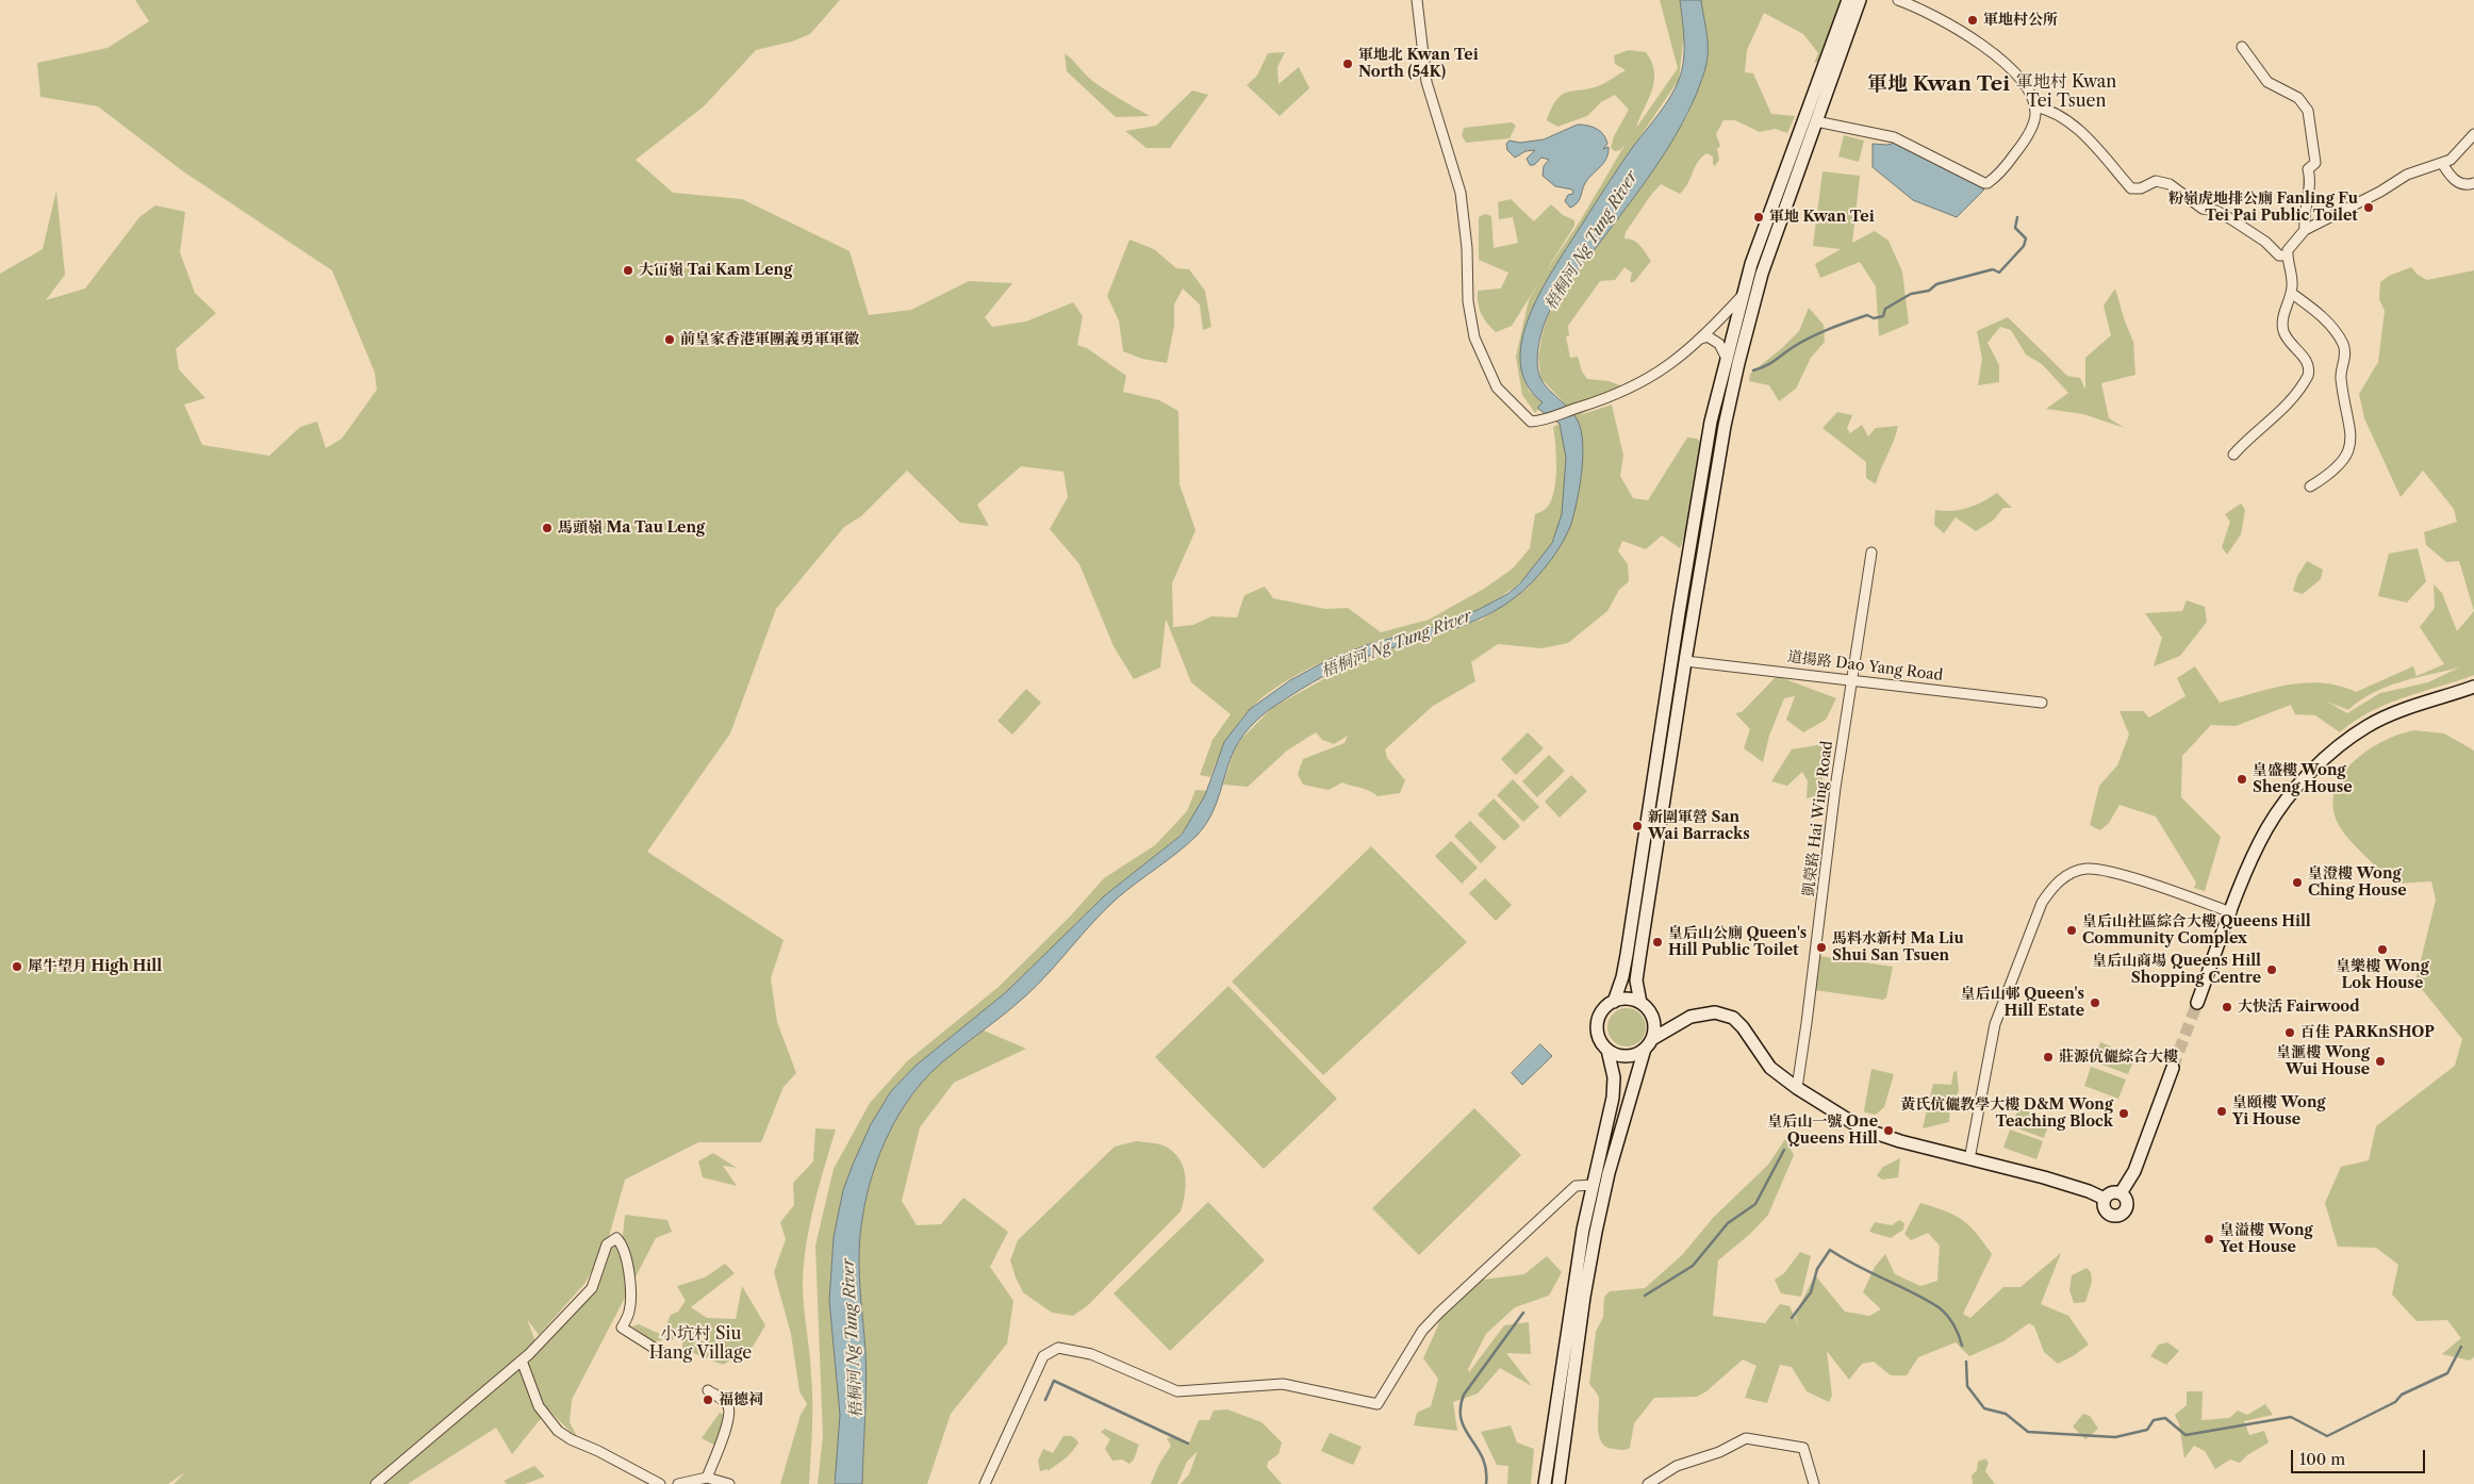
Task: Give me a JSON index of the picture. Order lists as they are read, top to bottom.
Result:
{
  "streets": {
    "street": ["道揚路 Dao Yang Road", "凱榮路 Hai Wing Road"]
  },
  "crossings": [
    ["道揚路 Dao Yang Road", "凱榮路 Hai Wing Road"]
  ],
  "districts": ["軍地村 Kwan Tei Tsuen", "軍地 Kwan Tei", "小坑村 Siu Hang Village"],
  "water": ["梧桐河 Ng Tung River"],
  "places": [
    "軍地村公所",
    "軍地北 Kwan Tei North (54K)",
    "粉嶺虎地排公廁 Fanling Fu Tei Pai Public Toilet",
    "軍地 Kwan Tei",
    "大冚嶺 Tai Kam Leng",
    "前皇家香港軍團義勇軍軍徽",
    "馬頭嶺 Ma Tau Leng",
    "皇盛樓 Wong Sheng House",
    "新圍軍營 San Wai Barracks",
    "皇澄樓 Wong Ching House",
    "皇后山社區綜合大樓 Queens Hill Community Complex",
    "皇后山公廁 Queen's Hill Public Toilet",
    "馬料水新村 Ma Liu Shui San Tsuen",
    "皇樂樓 Wong Lok House",
    "犀牛望月 High Hill",
    "皇后山商場 Queens Hill Shopping Centre",
    "皇后山邨 Queen's Hill Estate",
    "大快活 Fairwood",
    "百佳 PARKnSHOP",
    "莊源伉儷綜合大樓",
    "皇滙樓 Wong Wui House",
    "皇頤樓 Wong Yi House",
    "黃氏伉儷教學大樓 D&M Wong Teaching Block",
    "皇后山一號 One Queens Hill",
    "皇溢樓 Wong Yet House",
    "福德祠"
  ],
  "scale_bar": "100 m"
}
